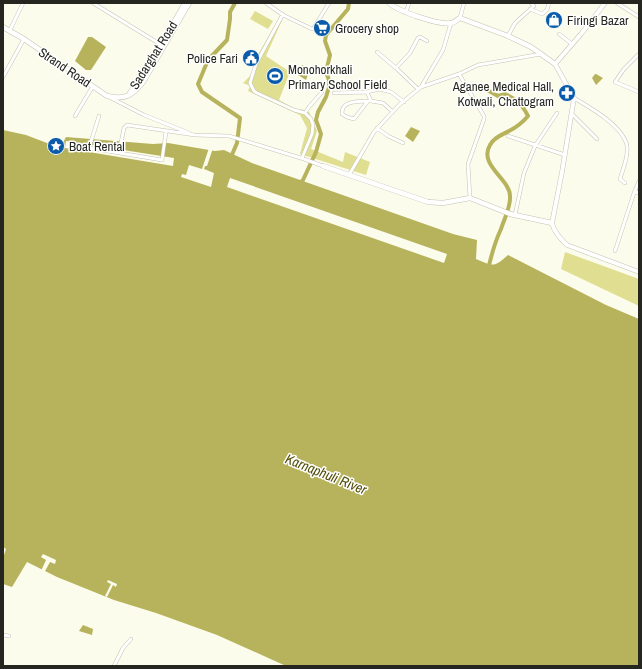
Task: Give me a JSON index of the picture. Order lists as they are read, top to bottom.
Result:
{
  "streets": {
    "main road": ["Sadarghat Road", "Strand Road"]
  },
  "crossings": [
    ["Sadarghat Road", "Strand Road"]
  ],
  "water": ["Karnaphuli River"],
  "places": {
    "shop": ["Firingi Bazar"],
    "supermarket": ["Grocery shop"],
    "public building": ["Police Fari"],
    "sports": ["Monohorkhali Primary School Field"],
    "pharmacy": ["Aganee Medical Hall, Kotwali, Chattogram"],
    "place": ["Boat Rental"]
  }
}
